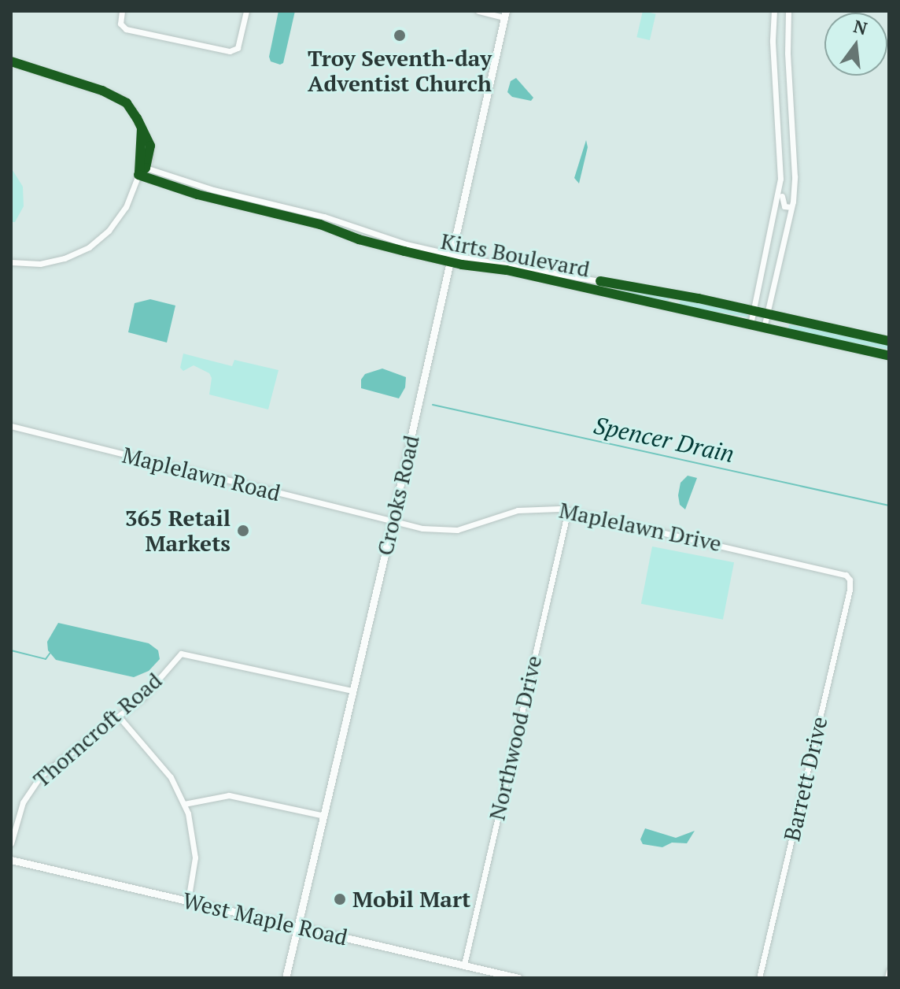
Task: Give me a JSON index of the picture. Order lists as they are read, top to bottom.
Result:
{
  "streets": {
    "main road": ["Crooks Road", "West Maple Road"],
    "street": [
      "Kirts Boulevard",
      "Maplelawn Road",
      "Maplelawn Drive",
      "Thorncroft Road",
      "Northwood Drive",
      "Barrett Drive"
    ]
  },
  "crossings": [
    ["Kirts Boulevard", "Crooks Road"],
    ["Maplelawn Road", "Crooks Road"],
    ["Maplelawn Road", "Maplelawn Drive"],
    ["Crooks Road", "Maplelawn Drive"],
    ["Crooks Road", "Thorncroft Road"],
    ["Crooks Road", "West Maple Road"],
    ["Maplelawn Drive", "Northwood Drive"],
    ["Maplelawn Drive", "Barrett Drive"],
    ["Northwood Drive", "West Maple Road"]
  ],
  "water": ["Spencer Drain"],
  "places": ["Troy Seventh-day Adventist Church", "365 Retail Markets", "Mobil Mart"],
  "north": "top"
}
